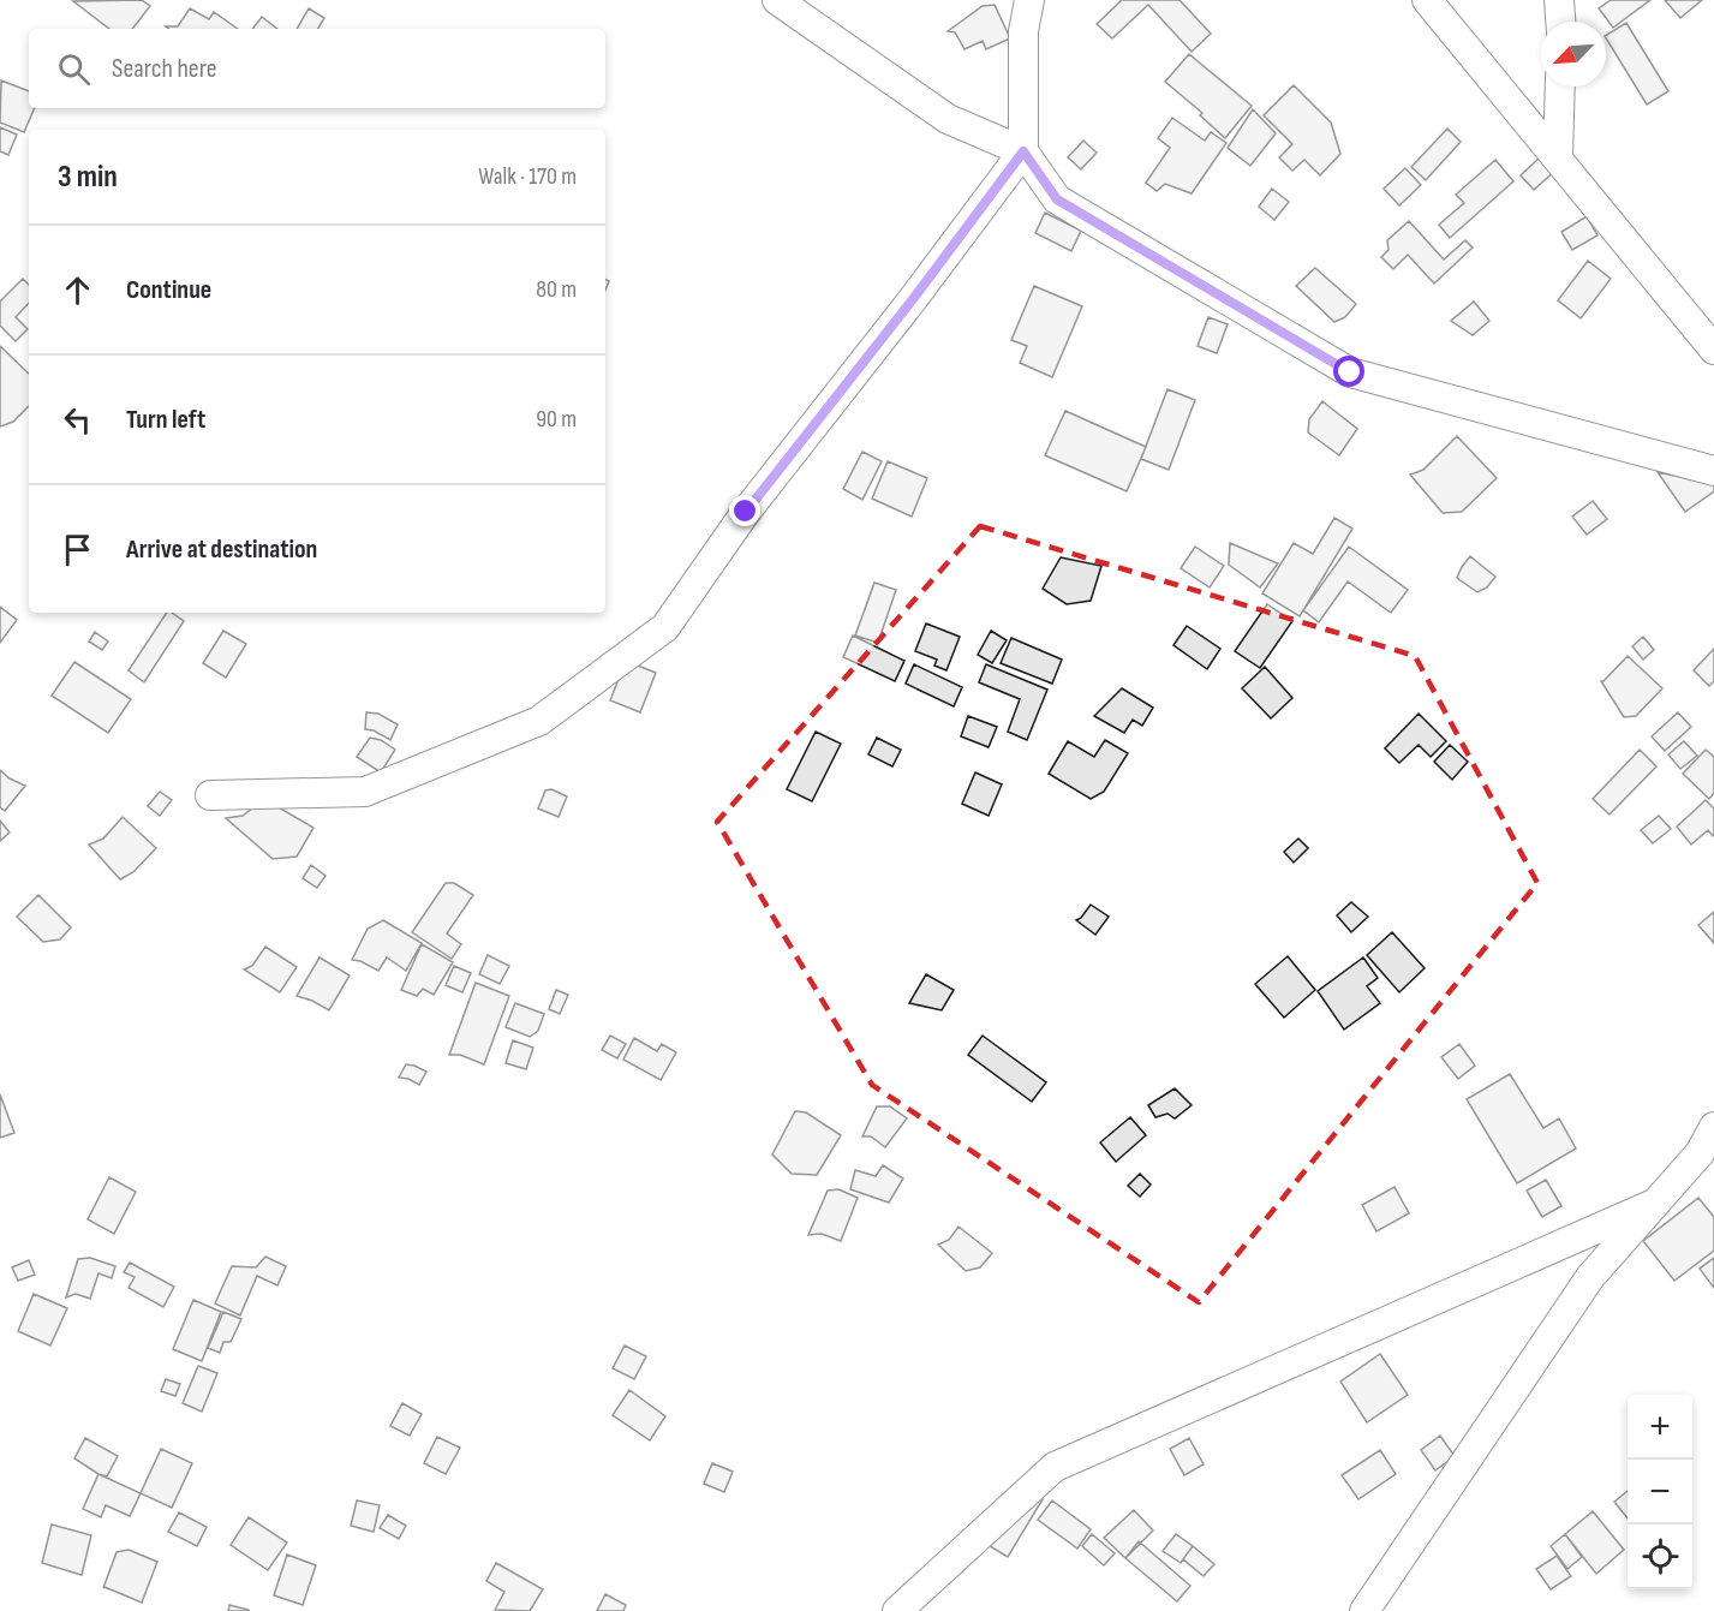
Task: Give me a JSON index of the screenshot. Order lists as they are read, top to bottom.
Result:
{
  "north": "bottom left",
  "page": {
    "search": "Search here",
    "heading": ["3 min", "Walk · 170 m"],
    "list": [
      ["Continue", "80 m"],
      ["Turn left", "90 m"],
      "Arrive at destination"
    ],
    "map_buttons": ["+", "−"]
  }
}
